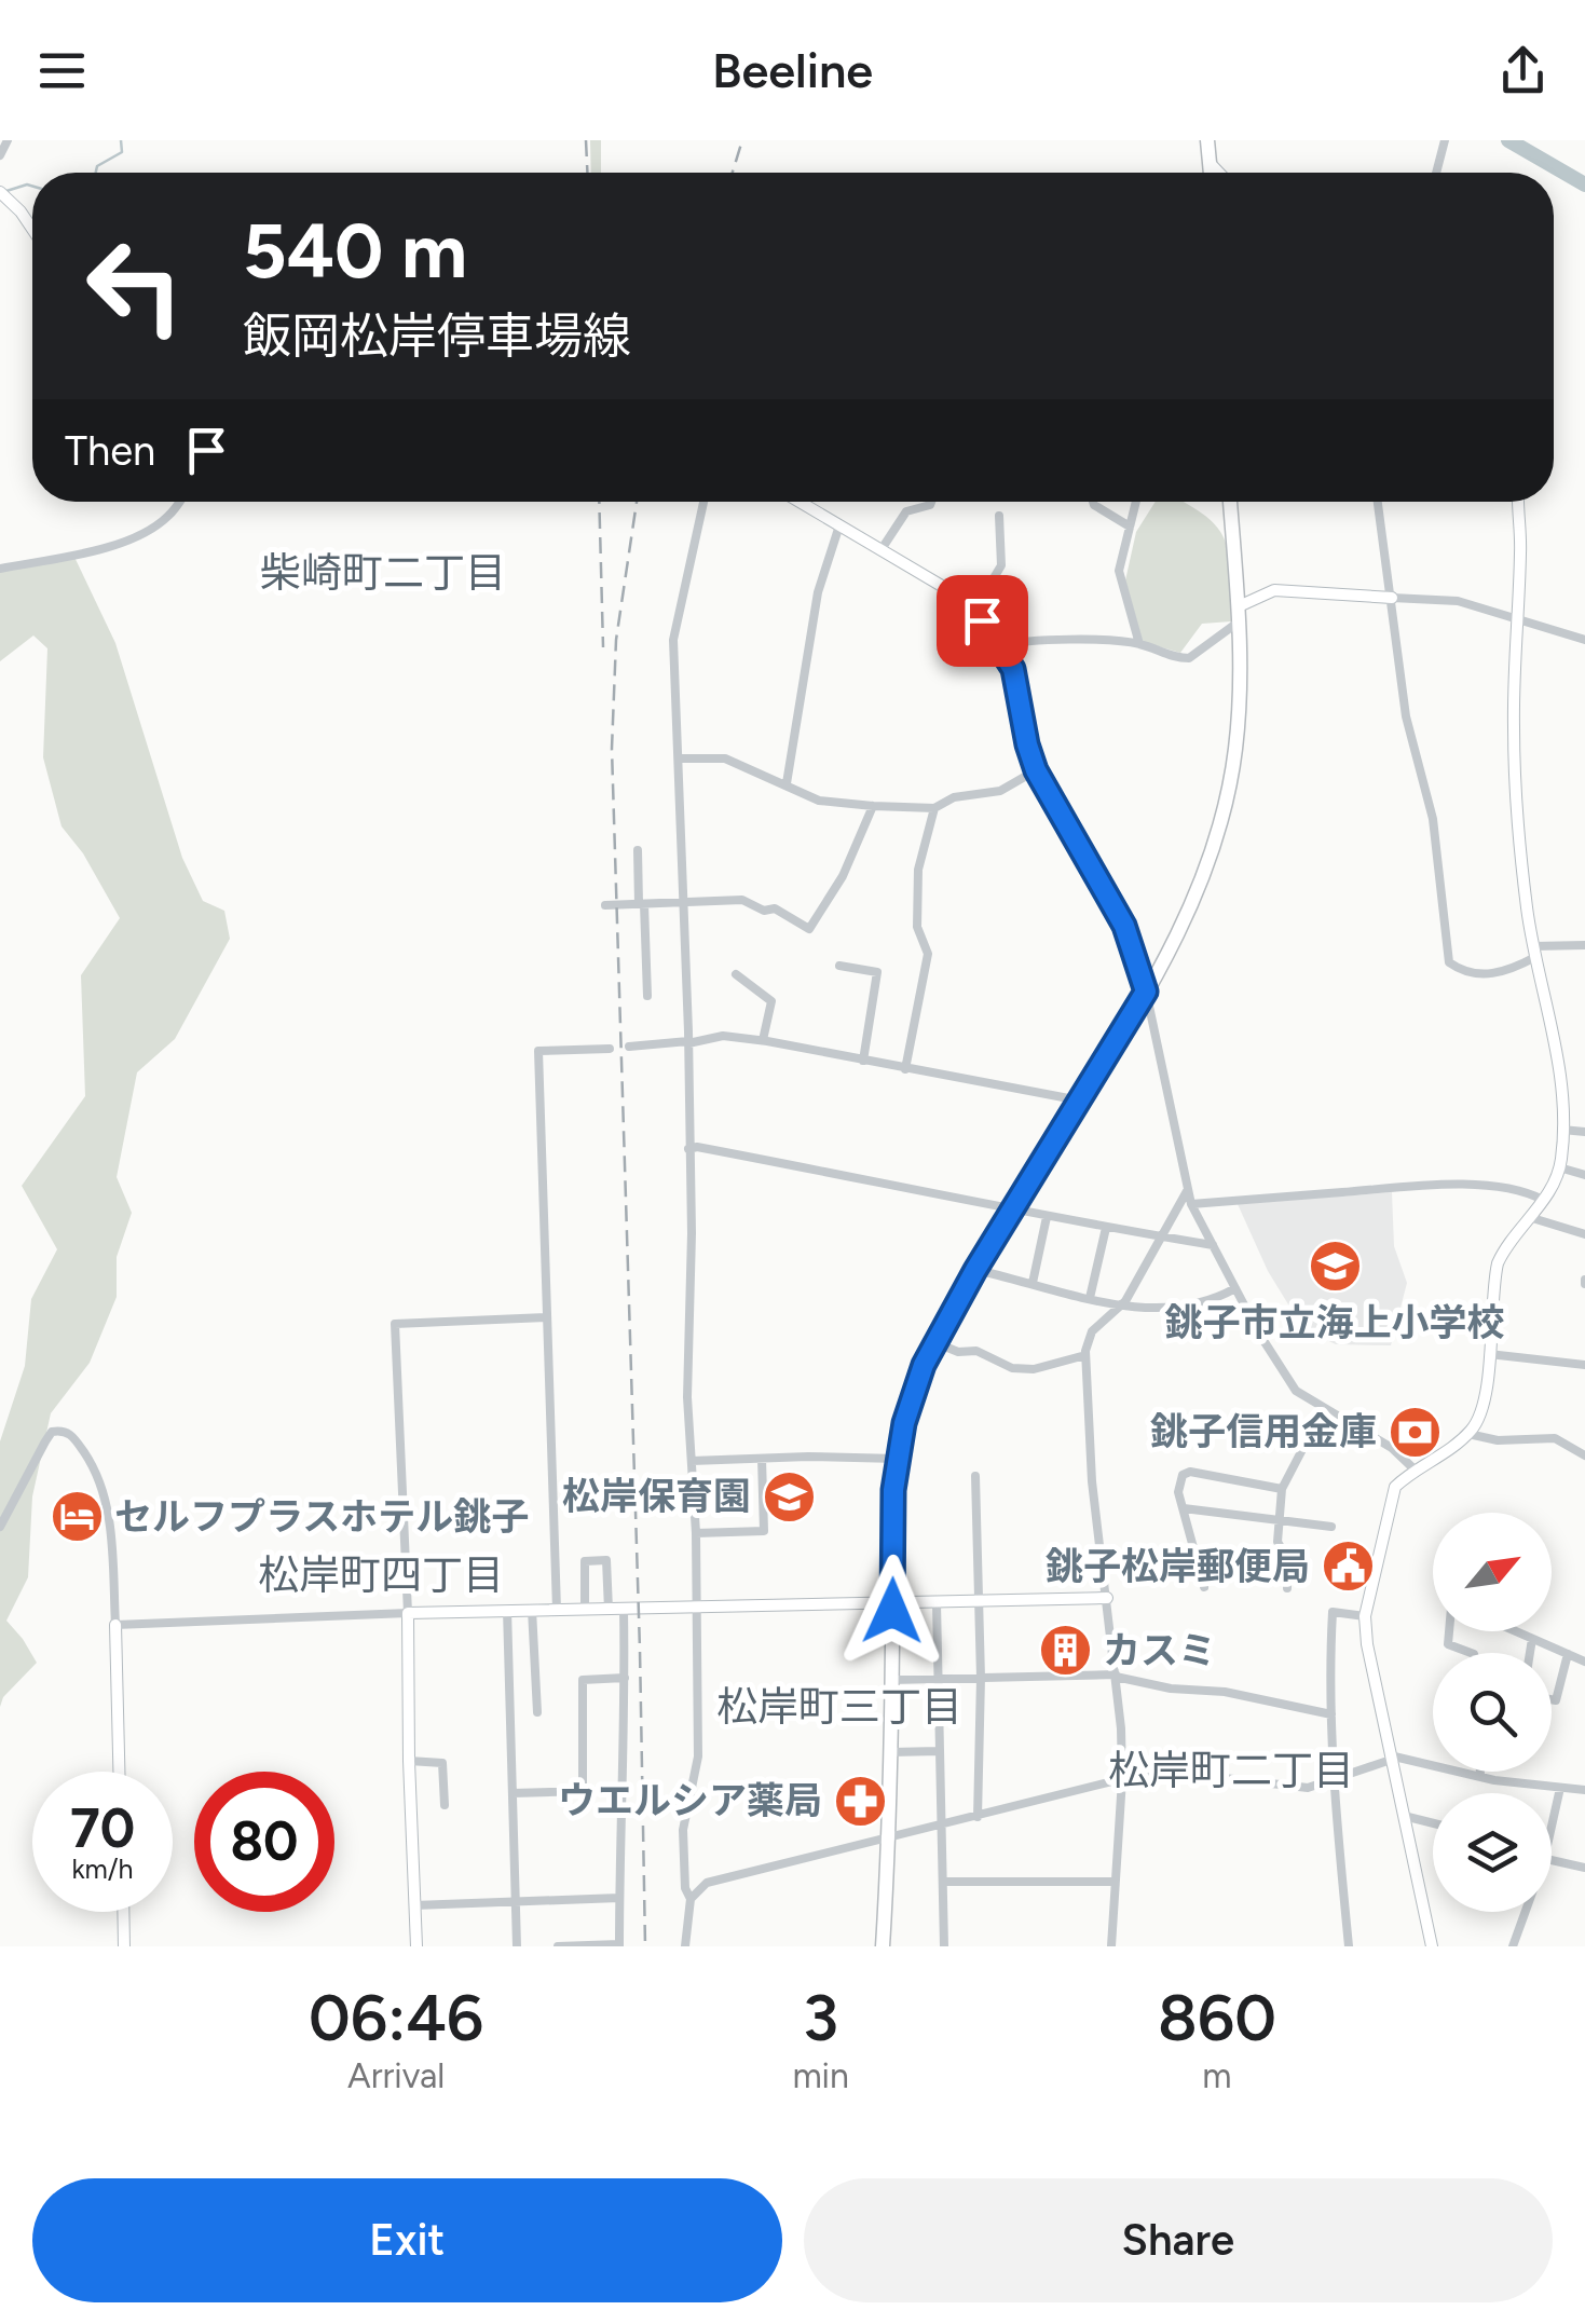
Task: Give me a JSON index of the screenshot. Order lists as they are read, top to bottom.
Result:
{
  "districts": [
    "柴崎町二丁目",
    "松岸町四丁目",
    "松岸町三丁目",
    "松岸町二丁目"
  ],
  "places": {
    "school or university": ["銚子市立海上小学校", "松岸保育園"],
    "bank": ["銚子信用金庫"],
    "hotel": ["セルフプラスホテル銚子"],
    "public building": ["銚子松岸郵便局"],
    "building": ["カスミ"],
    "pharmacy": ["ウエルシア薬局"]
  },
  "north": "top right",
  "page": {
    "header": "Beeline",
    "turn": ["540 m", "飯岡松岸停車場線"],
    "then": "Then",
    "speed": "70 km/h",
    "limit": "80",
    "eta": [
      "06:46",
      "Arrival",
      "3",
      "min",
      "860",
      "m"
    ],
    "buttons": ["Exit", "Share"]
  }
}
